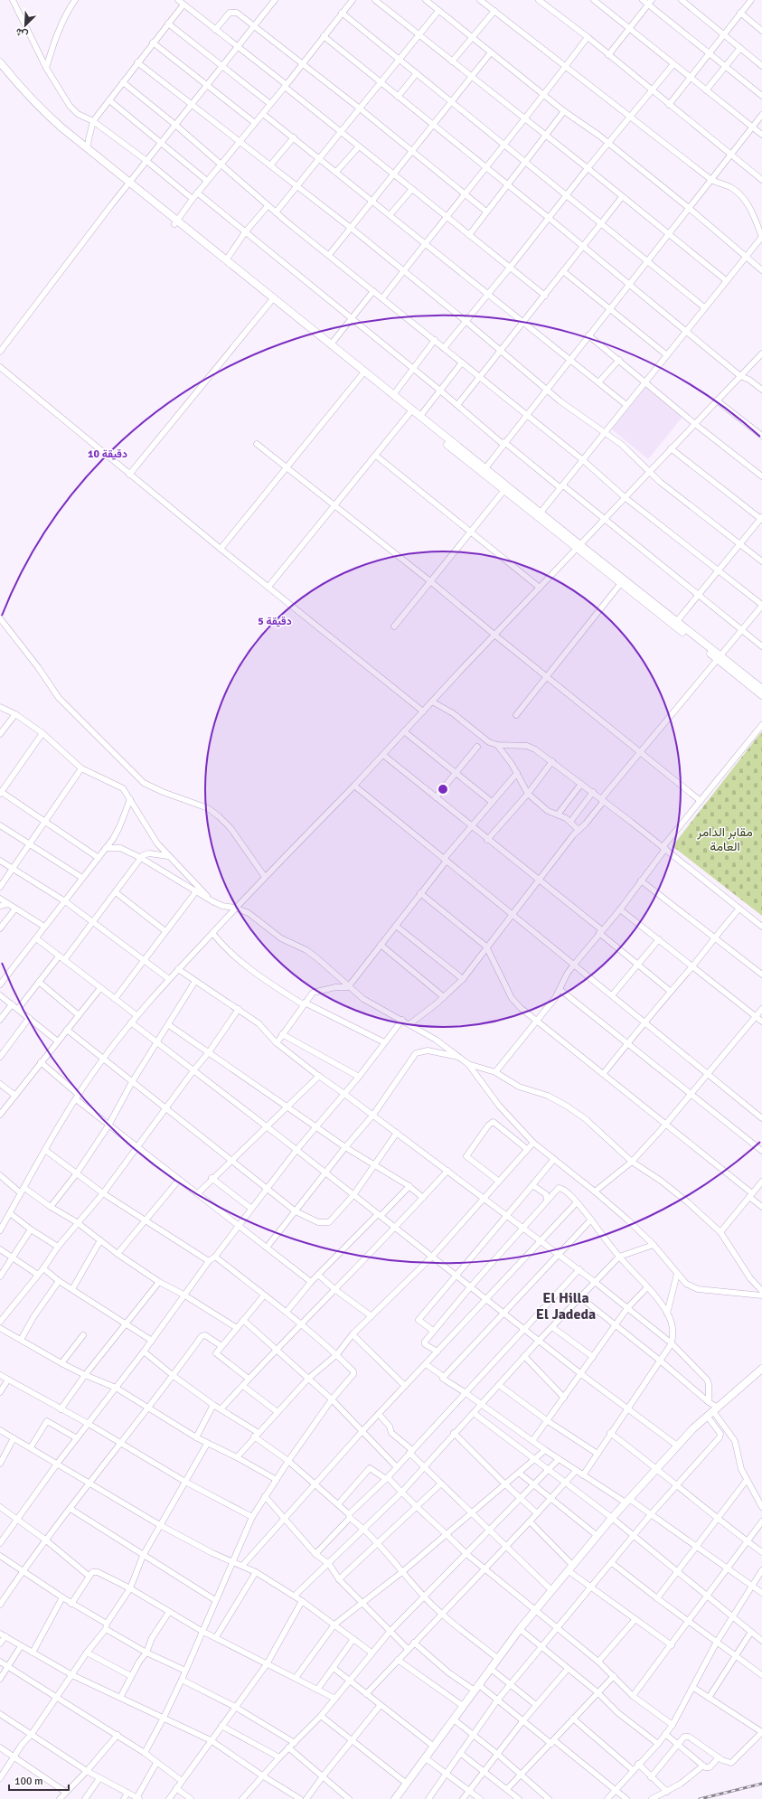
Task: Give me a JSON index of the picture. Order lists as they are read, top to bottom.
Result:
{
  "districts": ["El Hilla El Jadeda"],
  "parks": ["مقابر الدامر العامة"],
  "scale_bar": "100 m",
  "north": "bottom left",
  "rings": ["10 دقيقة", "5 دقيقة"]
}
